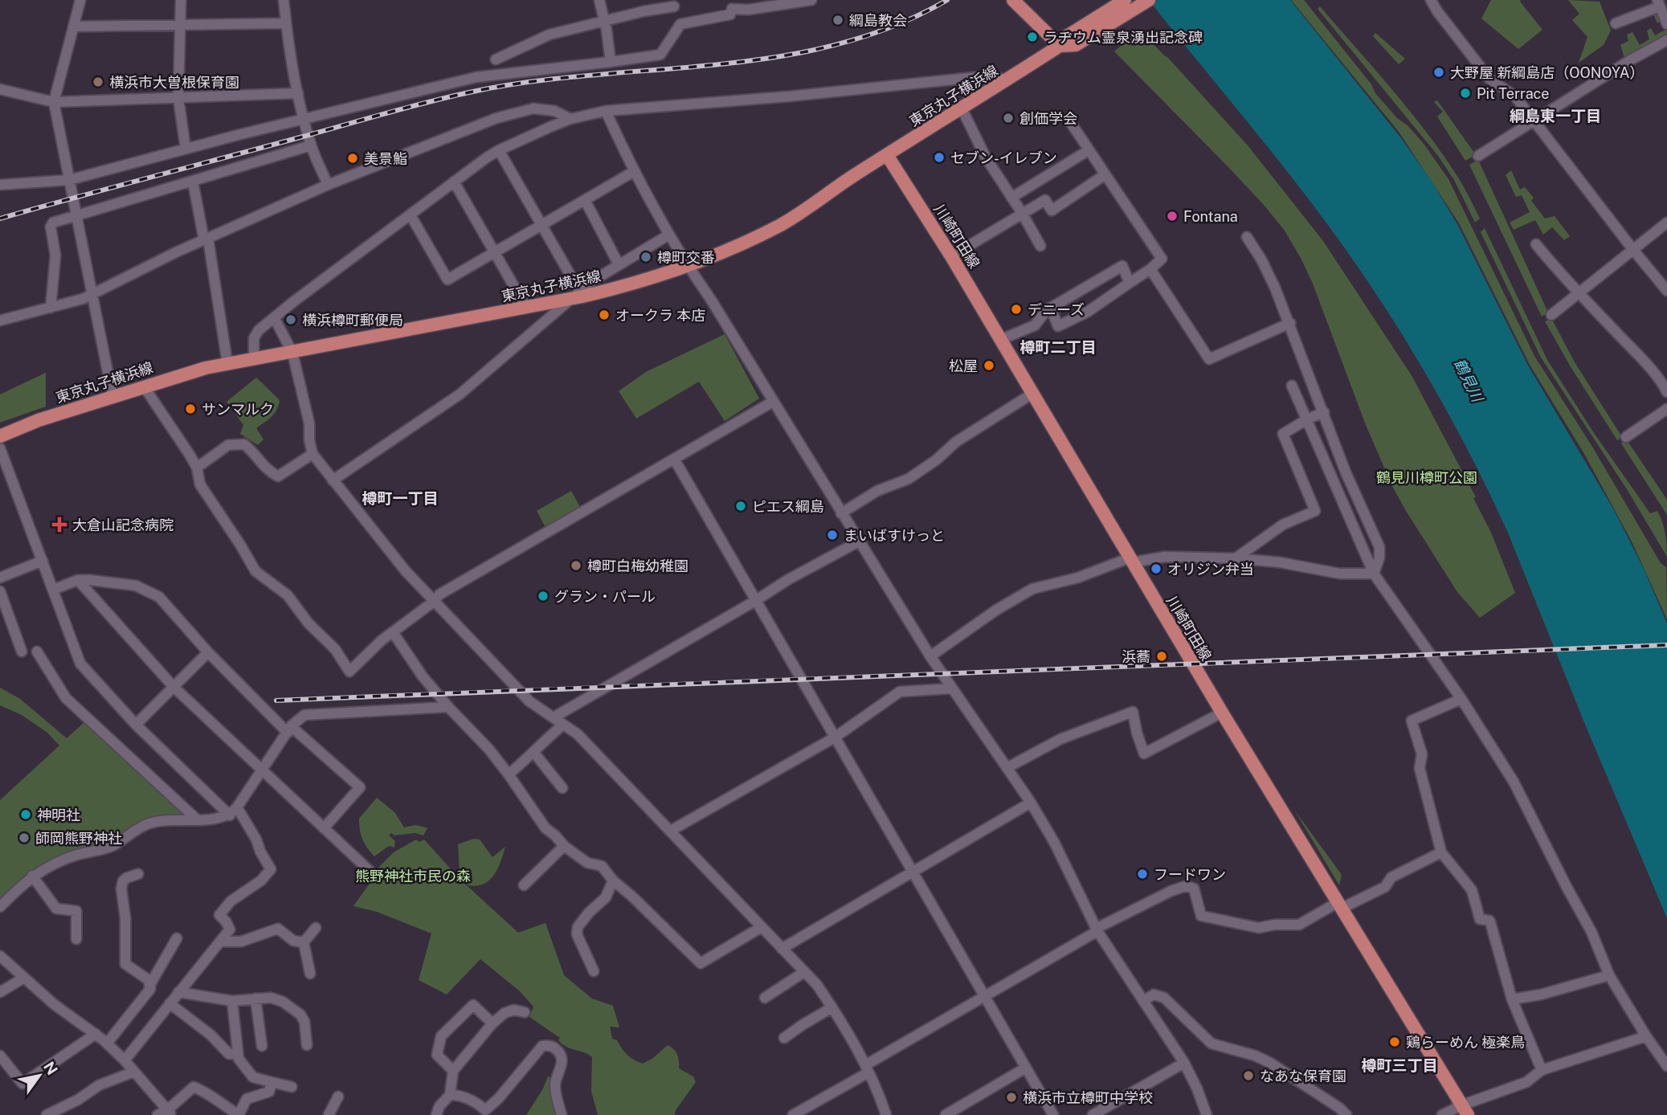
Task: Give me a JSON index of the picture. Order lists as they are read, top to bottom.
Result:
{
  "streets": {
    "main road": ["東京丸子横浜線", "川崎町田線"]
  },
  "crossings": [
    ["東京丸子横浜線", "川崎町田線"]
  ],
  "districts": [
    "綱島東一丁目",
    "樽町二丁目",
    "樽町一丁目",
    "樽町三丁目"
  ],
  "water": ["鶴見川"],
  "parks": ["鶴見川樽町公園", "熊野神社市民の森"],
  "places": {
    "other": [
      "綱島教会",
      "ラヂウム霊泉湧出記念碑",
      "大野屋 新綱島店（OONOYA）",
      "横浜市大曽根保育園",
      "Pit Terrace",
      "創価学会",
      "セブン-イレブン",
      "美景鮨",
      "Fontana",
      "樽町交番",
      "デニーズ",
      "オークラ 本店",
      "横浜樽町郵便局",
      "松屋",
      "サンマルク",
      "ピエス綱島",
      "まいばすけっと",
      "樽町白梅幼稚園",
      "オリジン弁当",
      "グラン・パール",
      "浜蕎",
      "神明社",
      "師岡熊野神社",
      "フードワン",
      "鶏らーめん 極楽鳥",
      "なあな保育園",
      "横浜市立樽町中学校"
    ],
    "health": ["大倉山記念病院"]
  },
  "north": "top right"
}
